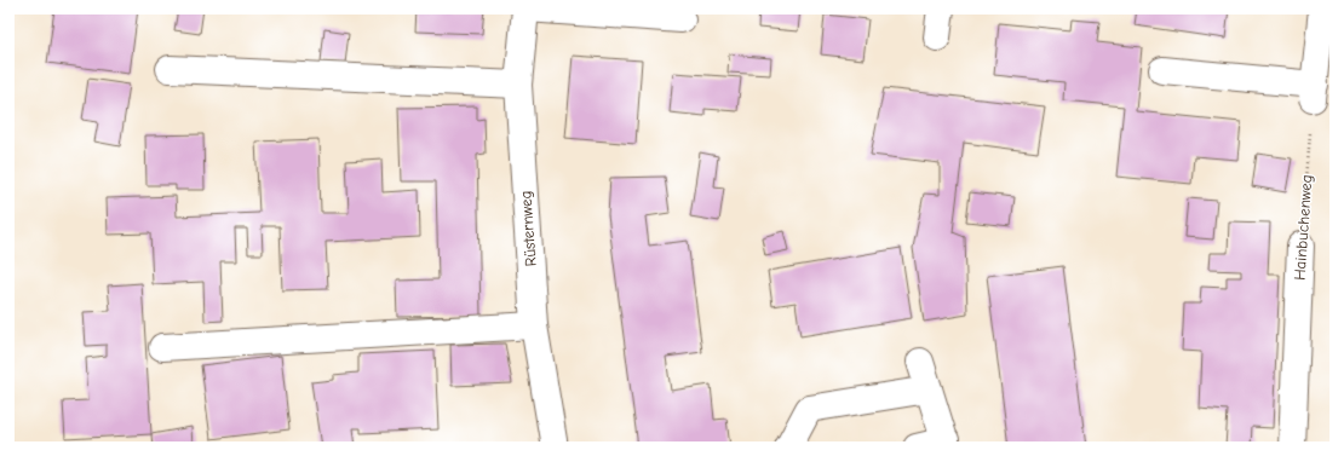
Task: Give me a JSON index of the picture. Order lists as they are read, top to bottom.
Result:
{
  "streets": {
    "street": ["Hainbuchenweg", "Rüsternweg"]
  }
}
